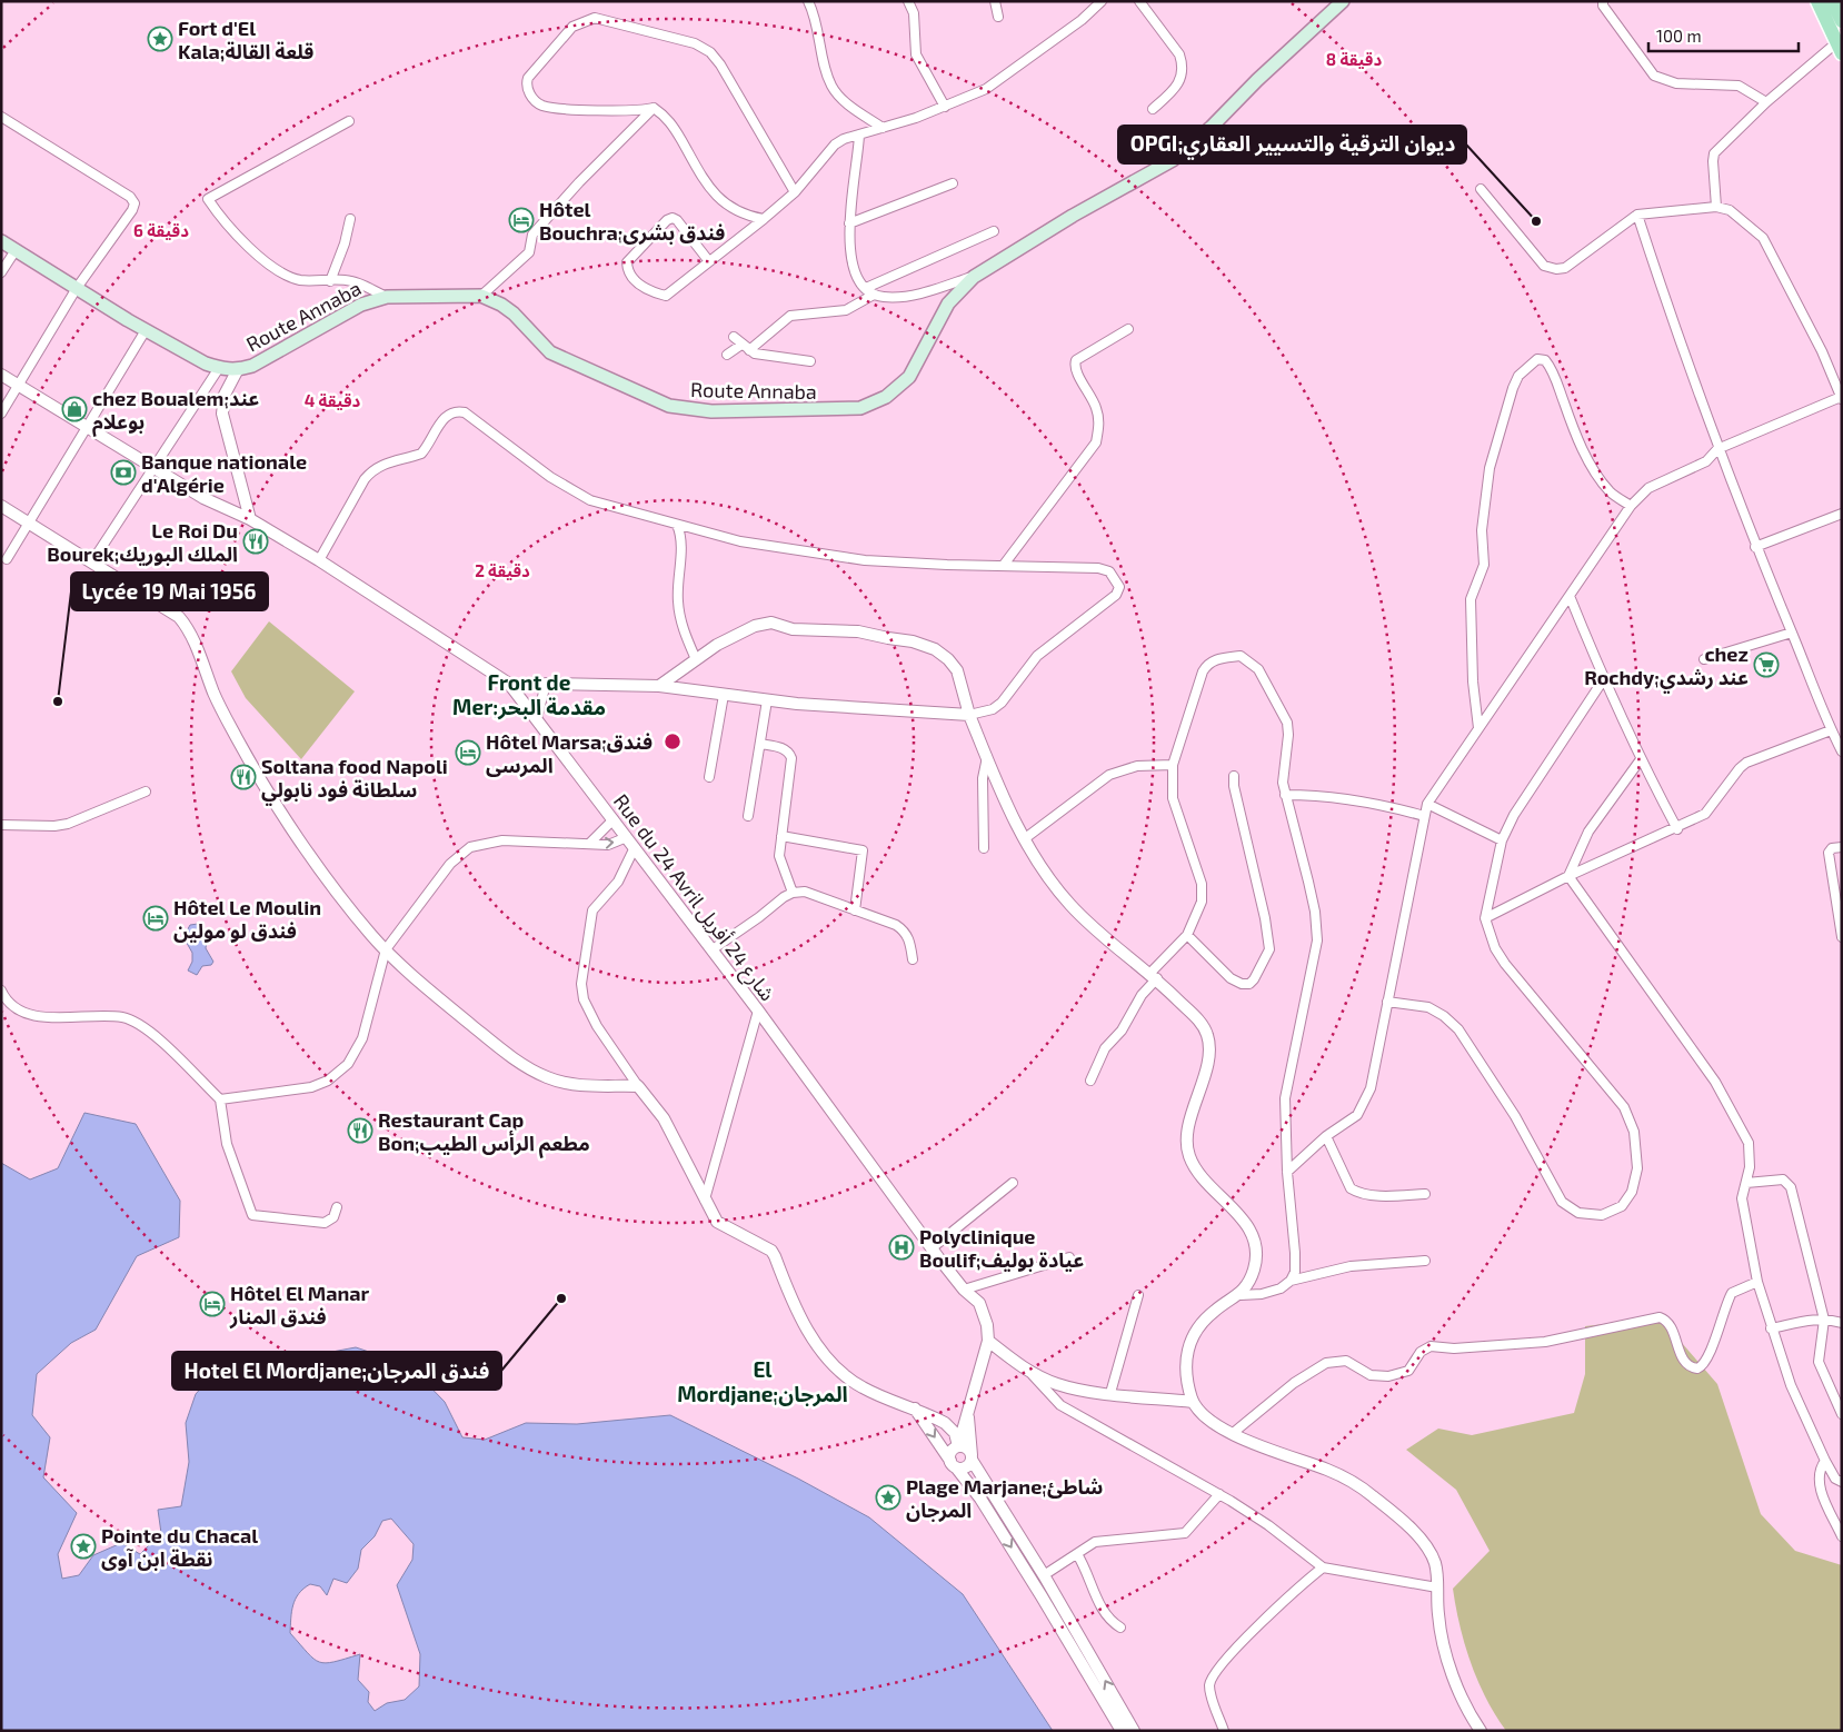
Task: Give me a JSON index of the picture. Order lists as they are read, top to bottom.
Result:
{
  "streets": {
    "main road": ["Route Annaba"],
    "street": ["Rue du 24 Avril شارع 24 أفريل"]
  },
  "districts": ["Front de Mer;مقدمة البحر", "El Mordjane;المرجان"],
  "places": {
    "place": ["Fort d'El Kala;قلعة القالة", "Plage Marjane;شاطئ المرجان", "Pointe du Chacal نقطة ابن آوى"],
    "hotel": [
      "Hôtel Bouchra;فندق بشرى",
      "Hôtel Marsa;فندق المرسى",
      "Hôtel Le Moulin فندق لو مولين",
      "Hôtel El Manar فندق المنار"
    ],
    "other": ["OPGI;ديوان الترقية والتسيير العقاري", "Lycée 19 Mai 1956", "Hotel El Mordjane;فندق المرجان"],
    "shop": ["chez Boualem;عند بوعلام"],
    "bank": ["Banque nationale d'Algérie"],
    "restaurant": ["Le Roi Du Bourek;الملك البوريك", "Soltana food Napoli سلطانة فود نابولي", "Restaurant Cap Bon;مطعم الرأس الطيب"],
    "supermarket": ["chez Rochdy;عند رشدي"],
    "hospital": ["Polyclinique Boulif;عيادة بوليف"]
  },
  "scale_bar": "100 m",
  "rings": [
    "8 دقيقة",
    "6 دقيقة",
    "4 دقيقة",
    "2 دقيقة"
  ]
}
